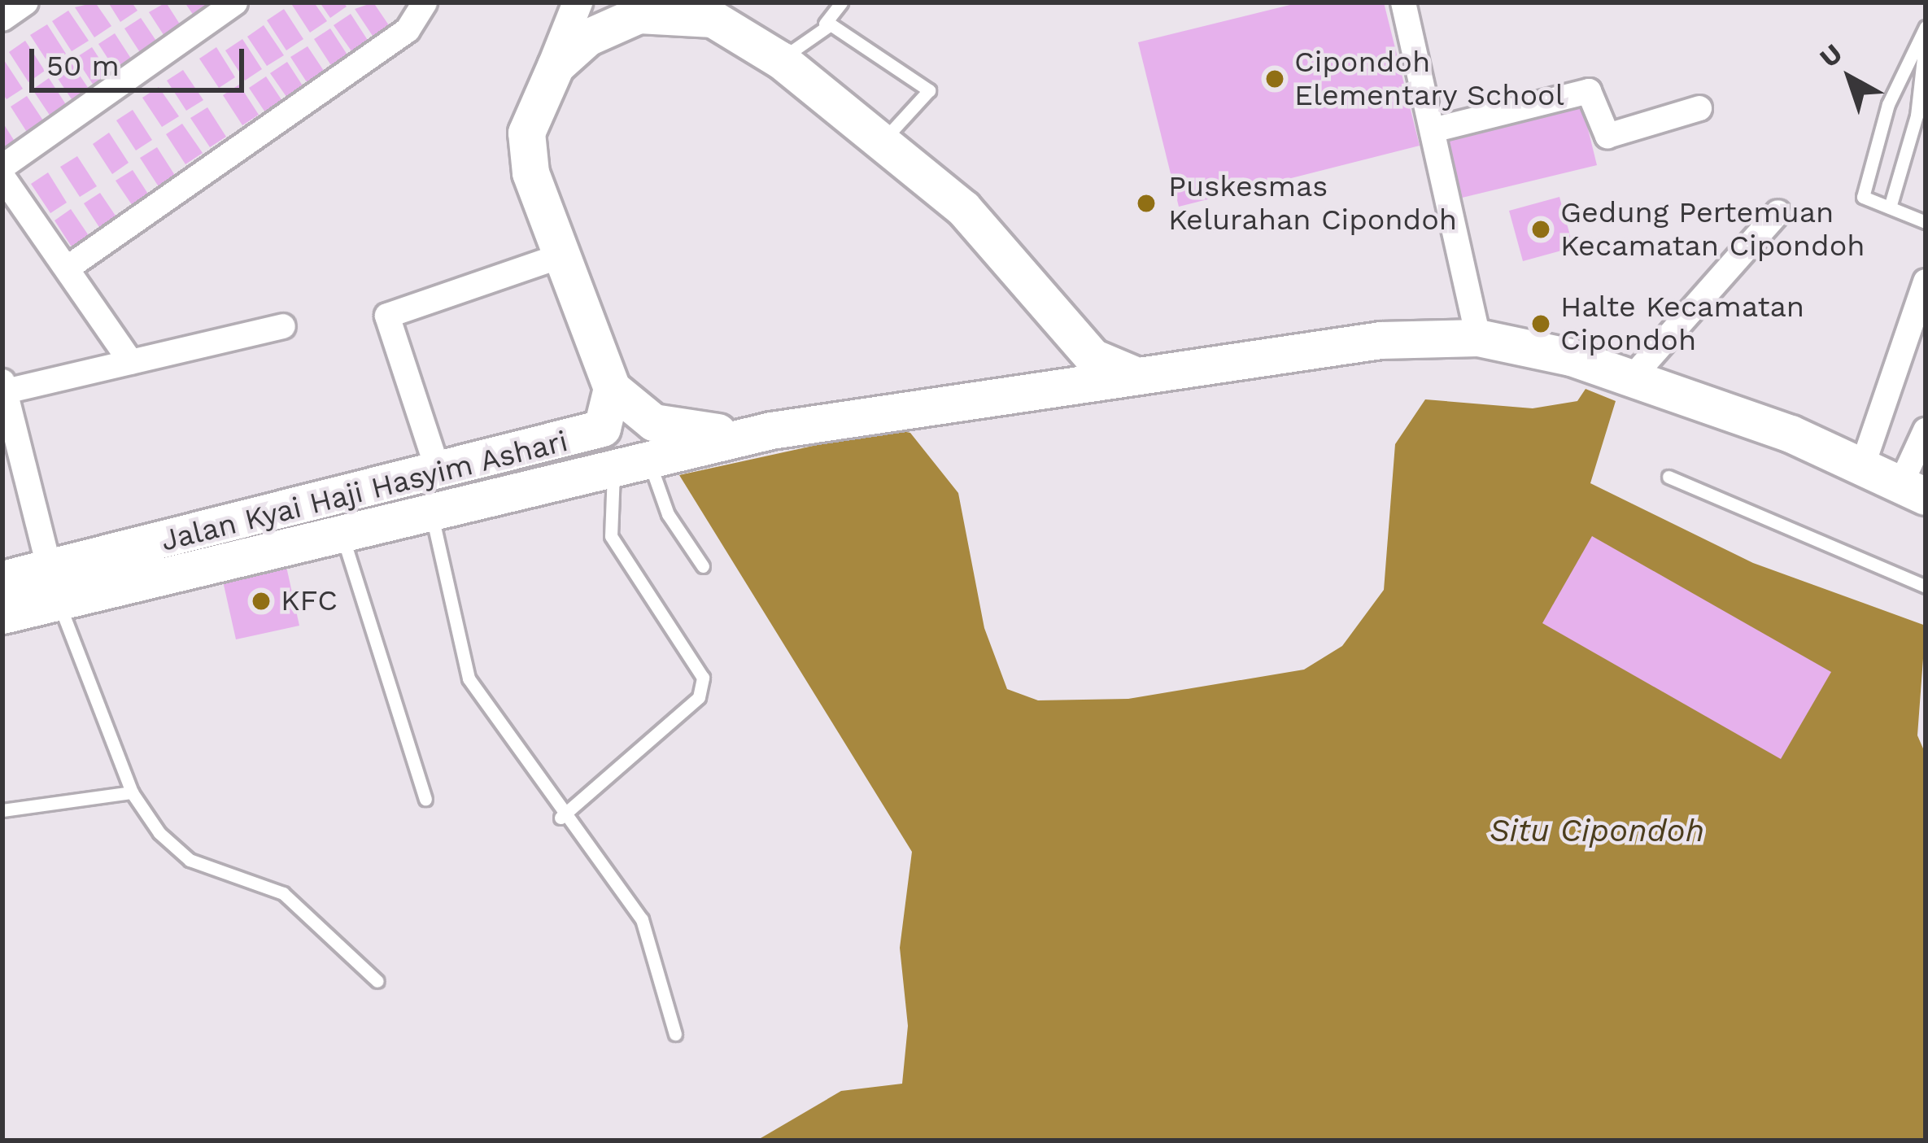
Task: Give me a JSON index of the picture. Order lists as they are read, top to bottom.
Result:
{
  "streets": {
    "main road": ["Jalan Kyai Haji Hasyim Ashari"]
  },
  "water": ["Situ Cipondoh"],
  "places": [
    "Cipondoh Elementary School",
    "Puskesmas Kelurahan Cipondoh",
    "Gedung Pertemuan Kecamatan Cipondoh",
    "Halte Kecamatan Cipondoh",
    "KFC"
  ],
  "scale_bar": "50 m",
  "north": "top left"
}
